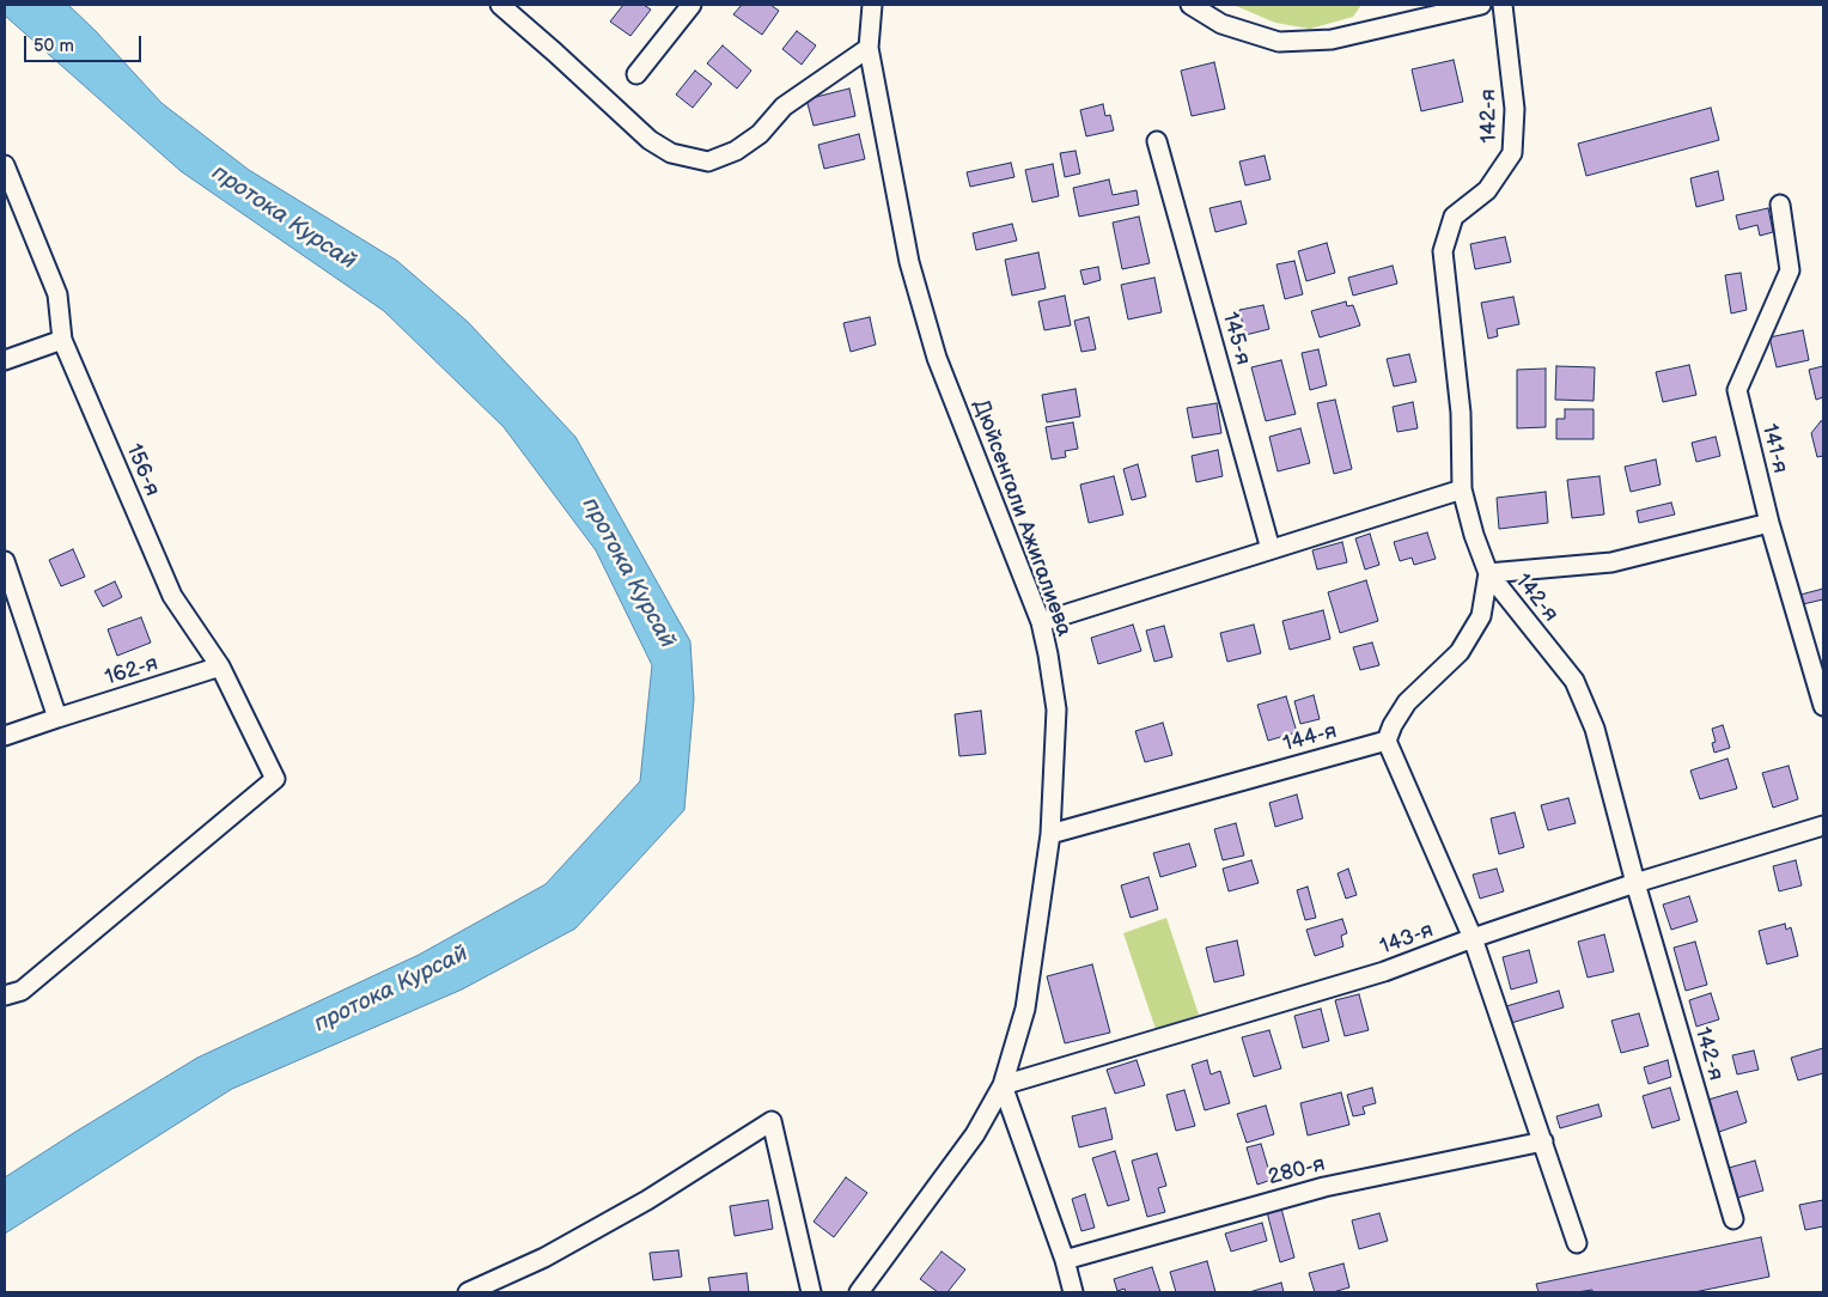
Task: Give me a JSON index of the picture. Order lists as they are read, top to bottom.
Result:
{
  "streets": {
    "street": [
      "142-я",
      "145-я",
      "141-я",
      "156-я",
      "Дюйсенгали Ажигалиева",
      "162-я",
      "144-я",
      "143-я",
      "280-я"
    ]
  },
  "crossings": [
    ["142-я", "143-я"],
    ["156-я", "162-я"],
    ["Дюйсенгали Ажигалиева", "144-я"],
    ["Дюйсенгали Ажигалиева", "143-я"]
  ],
  "water": ["протока Курсай"],
  "scale_bar": "50 m"
}
